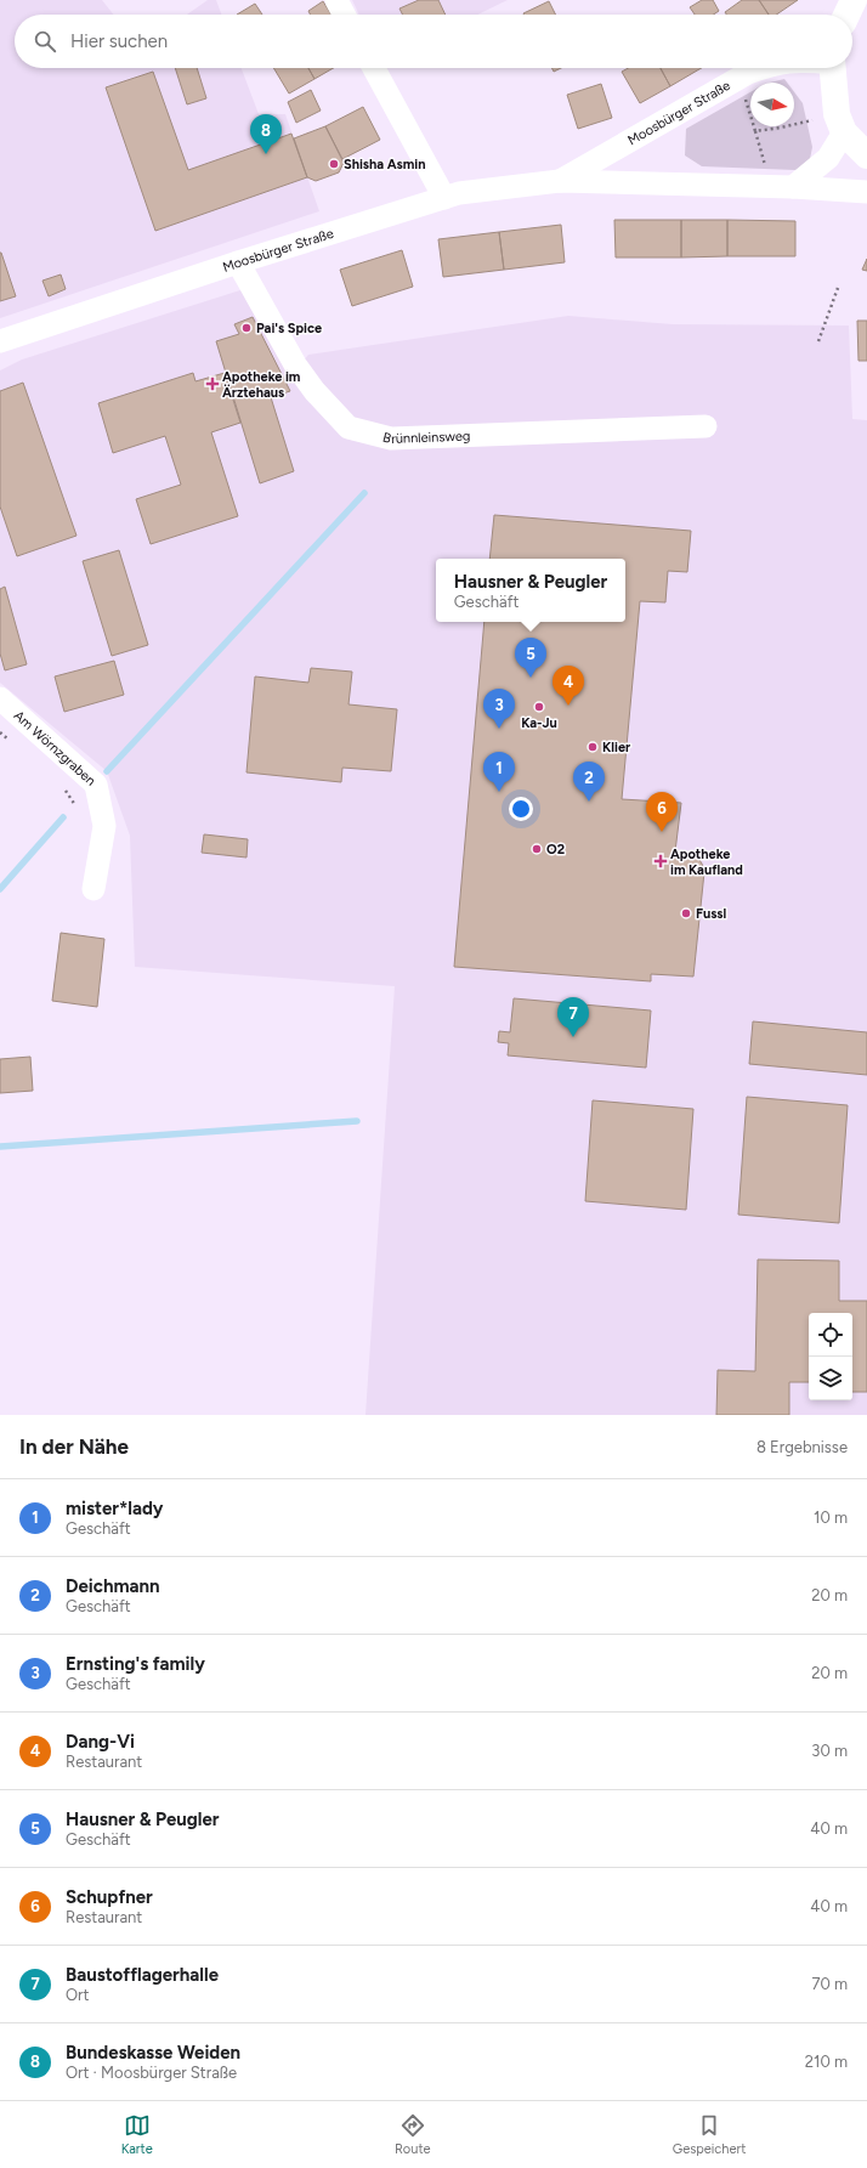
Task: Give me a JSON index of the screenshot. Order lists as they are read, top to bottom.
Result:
{
  "streets": {
    "street": ["Moosbürger Straße", "Brünnleinsweg", "Am Wörnzgraben"]
  },
  "crossings": [
    ["Moosbürger Straße", "Brünnleinsweg"]
  ],
  "places": {
    "other": [
      "Shisha Asmin",
      "Pai's Spice",
      "Ka-Ju",
      "Klier",
      "O2",
      "Fussl"
    ],
    "health": ["Apotheke im Ärztehaus", "Apotheke im Kaufland"]
  },
  "north": "right",
  "page": {
    "search": "Hier suchen",
    "pins": [
      "8",
      "5",
      "4",
      "3",
      "1",
      "2",
      "6",
      "7"
    ],
    "popup": ["Hausner & Peugler", "Geschäft"],
    "heading": ["In der Nähe", "8 Ergebnisse"],
    "list": [
      {
        "mark": "1",
        "name": "mister*lady",
        "note": "Geschäft",
        "value": "10 m"
      },
      {
        "mark": "2",
        "name": "Deichmann",
        "note": "Geschäft",
        "value": "20 m"
      },
      {
        "mark": "3",
        "name": "Ernsting's family",
        "note": "Geschäft",
        "value": "20 m"
      },
      {
        "mark": "4",
        "name": "Dang-Vi",
        "note": "Restaurant",
        "value": "30 m"
      },
      {
        "mark": "5",
        "name": "Hausner & Peugler",
        "note": "Geschäft",
        "value": "40 m"
      },
      {
        "mark": "6",
        "name": "Schupfner",
        "note": "Restaurant",
        "value": "40 m"
      },
      {
        "mark": "7",
        "name": "Baustofflagerhalle",
        "note": "Ort",
        "value": "70 m"
      },
      {
        "mark": "8",
        "name": "Bundeskasse Weiden",
        "note": "Ort · Moosbürger Straße",
        "value": "210 m"
      }
    ],
    "nav": ["Karte", "Route", "Gespeichert"]
  }
}
